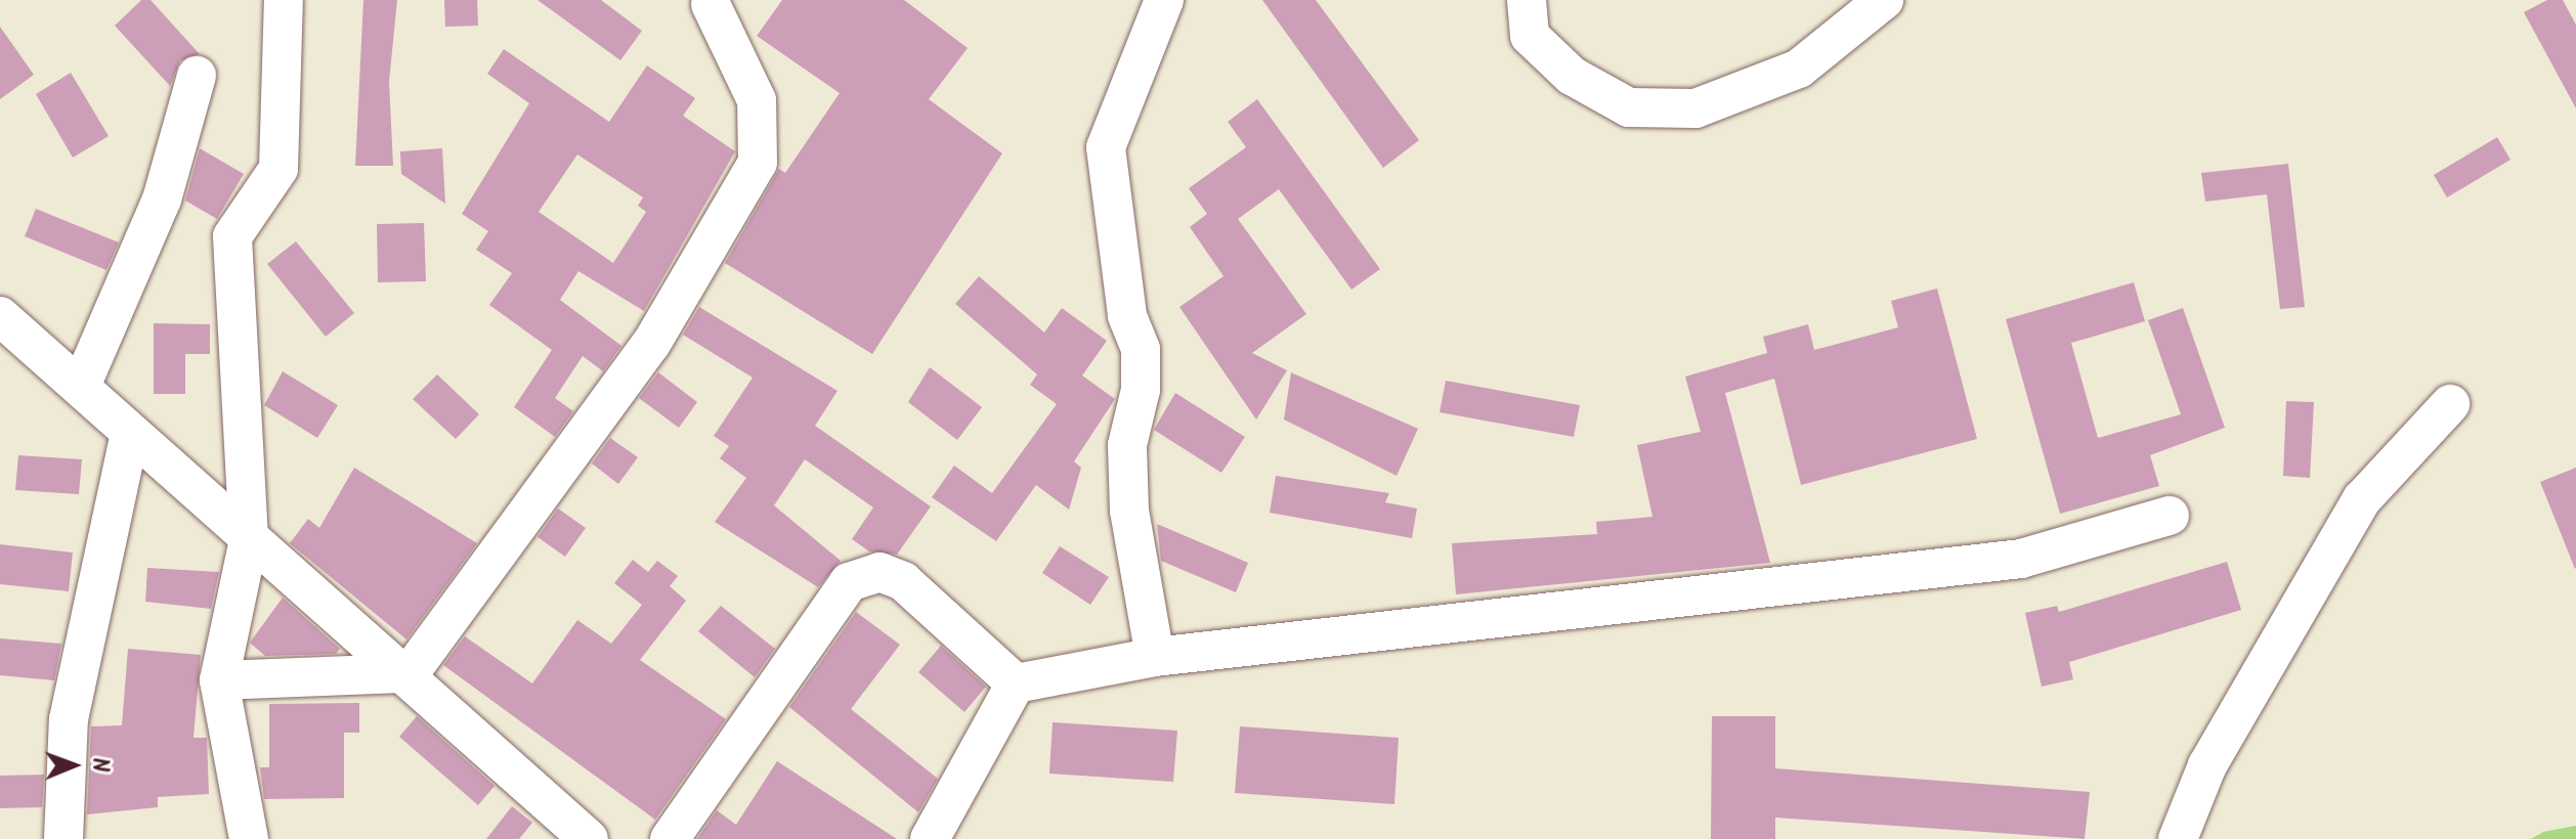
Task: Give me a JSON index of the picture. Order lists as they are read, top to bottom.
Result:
{
  "north": "right"
}
